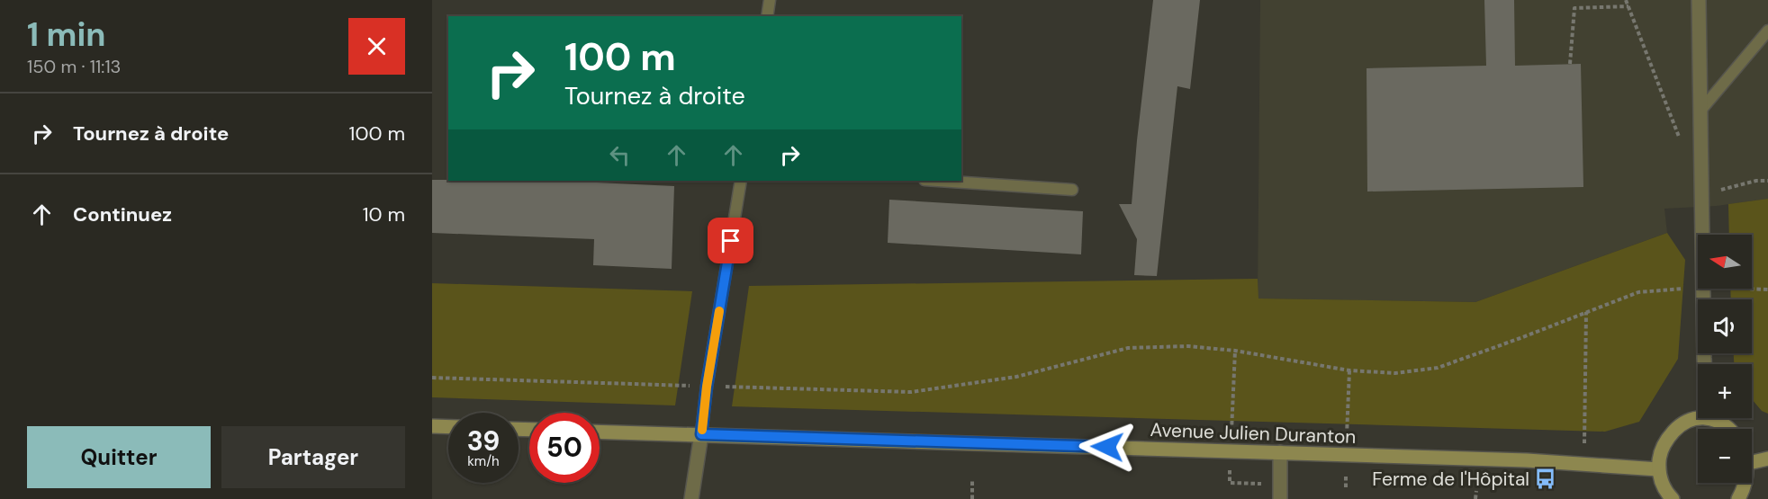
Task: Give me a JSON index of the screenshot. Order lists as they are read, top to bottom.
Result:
{
  "streets": {
    "main road": ["Avenue Julien Duranton"]
  },
  "places": {
    "bus stop": ["Ferme de l'Hôpital"]
  },
  "north": "left",
  "page": {
    "heading": ["1 min", "150 m · 11:13"],
    "turn": ["100 m", "Tournez à droite"],
    "list": [
      {
        "name": "Tournez à droite",
        "value": "100 m"
      },
      {
        "name": "Continuez",
        "value": "10 m"
      }
    ],
    "map_buttons": ["+", "−"],
    "speed": "39 km/h",
    "limit": "50",
    "buttons": ["Quitter", "Partager"]
  }
}
